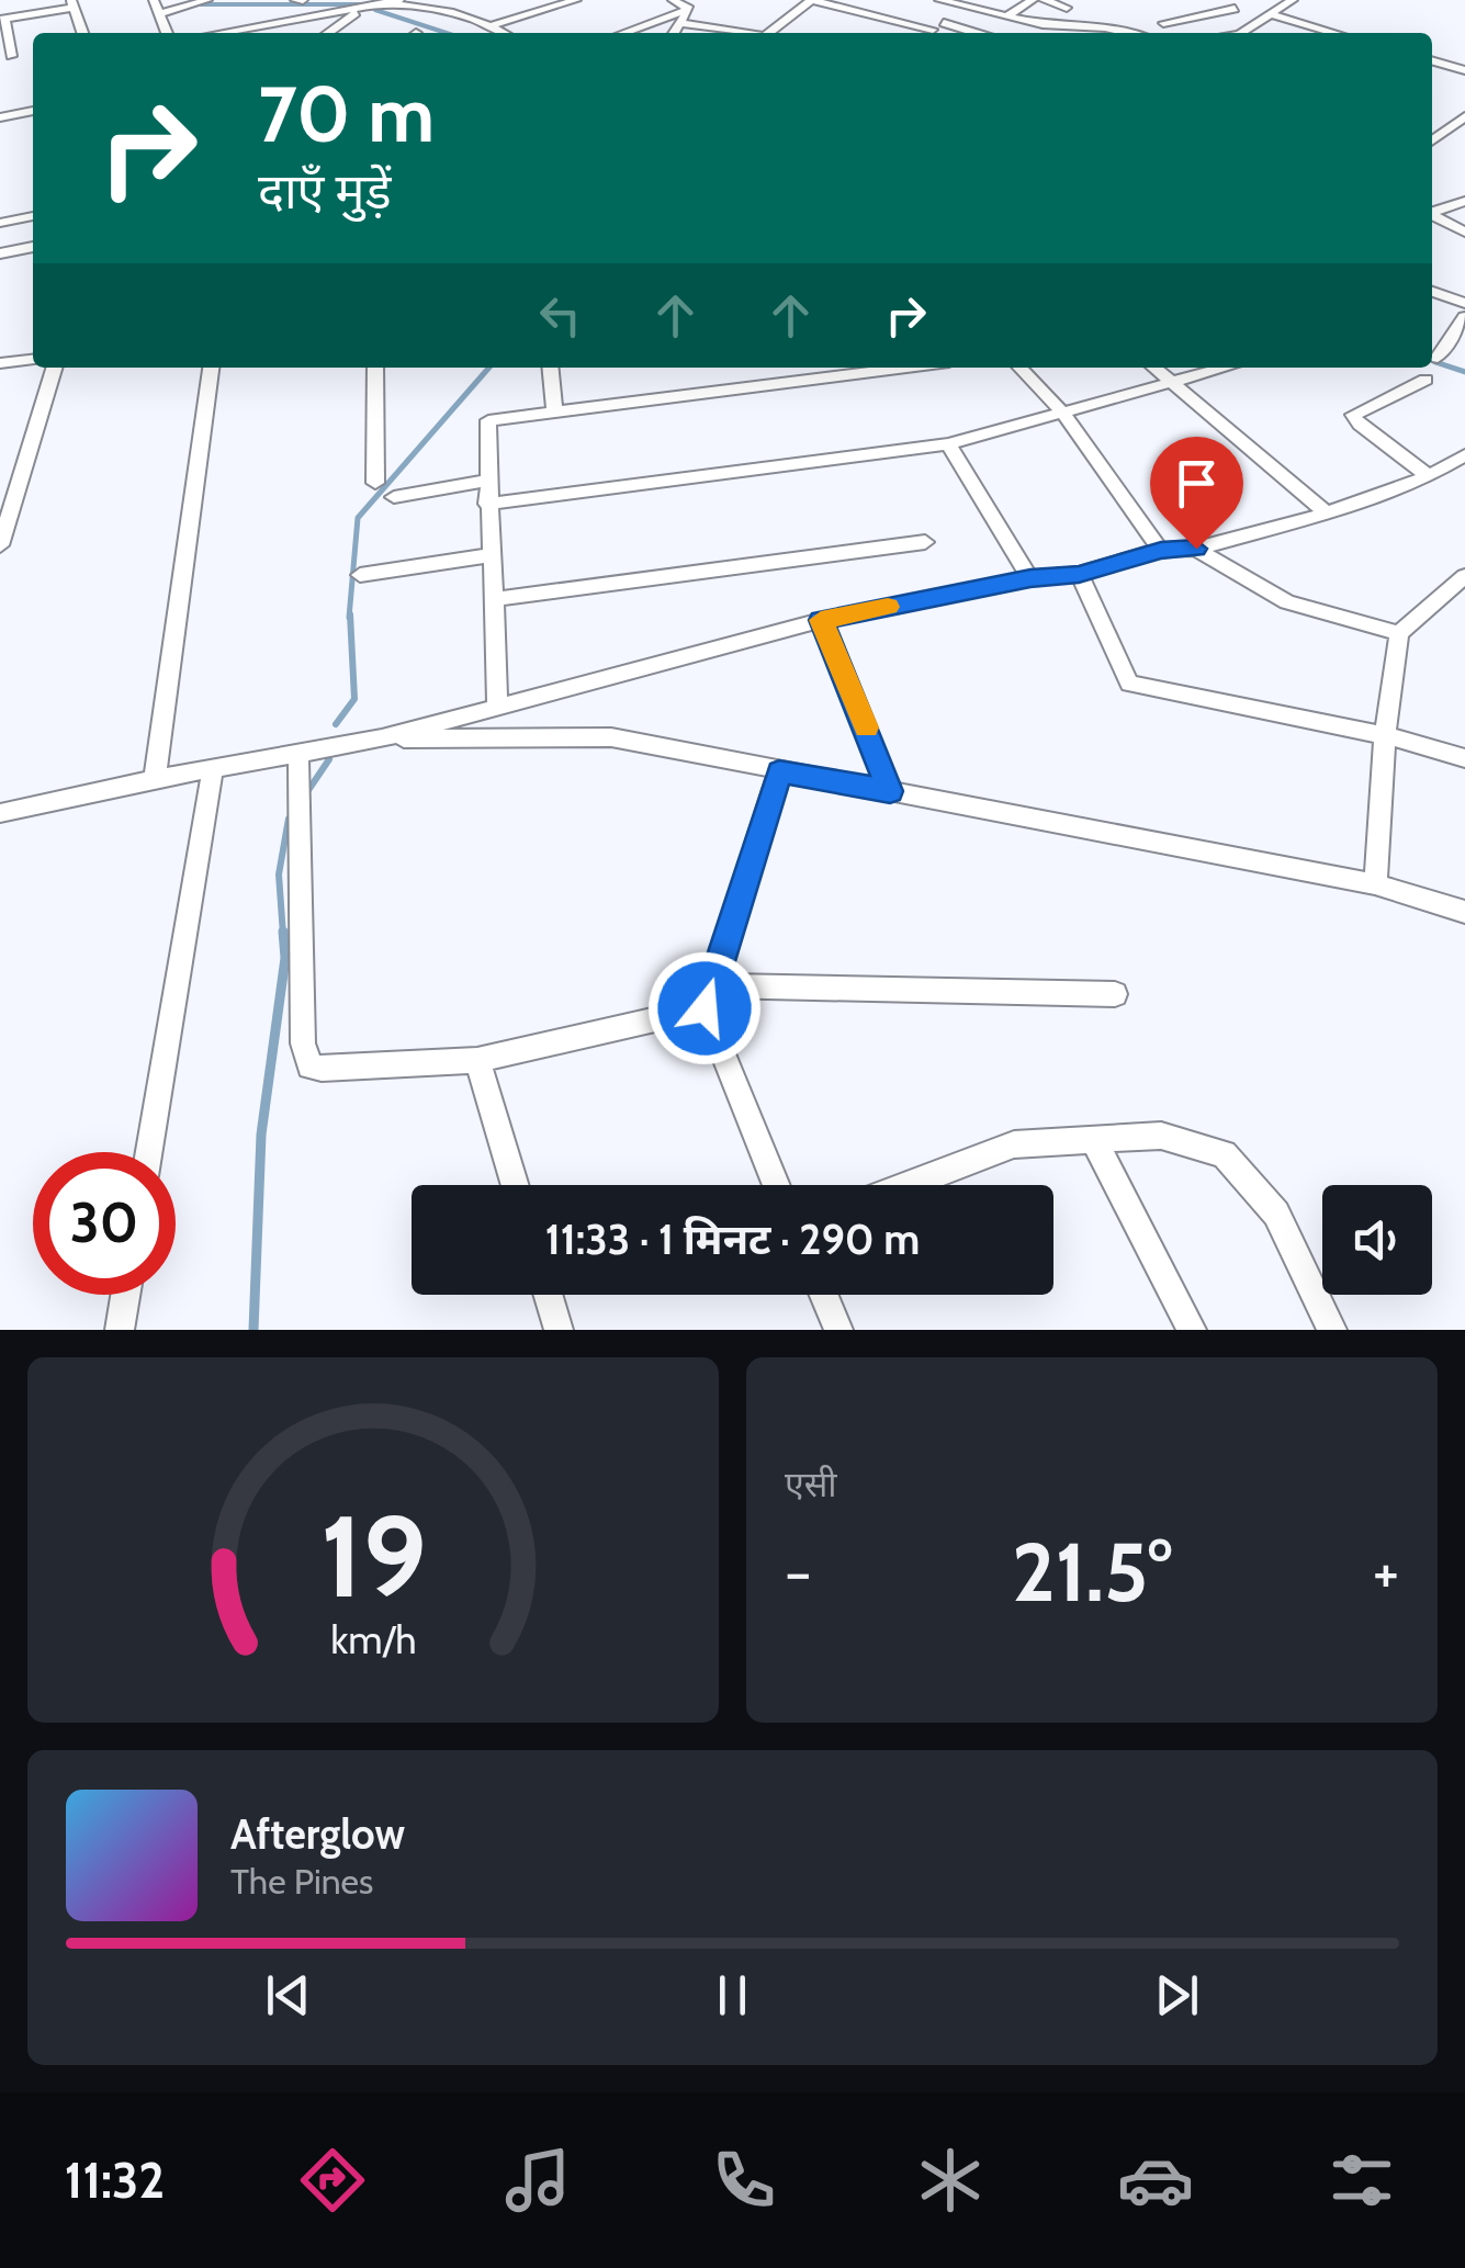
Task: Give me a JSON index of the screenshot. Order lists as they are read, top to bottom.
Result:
{
  "page": {
    "turn": ["70 m", "दाएँ मुड़ें"],
    "limit": "30",
    "trip": "11:33 · 1 मिनट · 290 m",
    "tile": "एसी",
    "heat": ["−", "21.5°", "+"],
    "song": ["Afterglow", "The Pines"],
    "tabs": "11:32",
    "gauge": ["19", "km/h"]
  }
}
